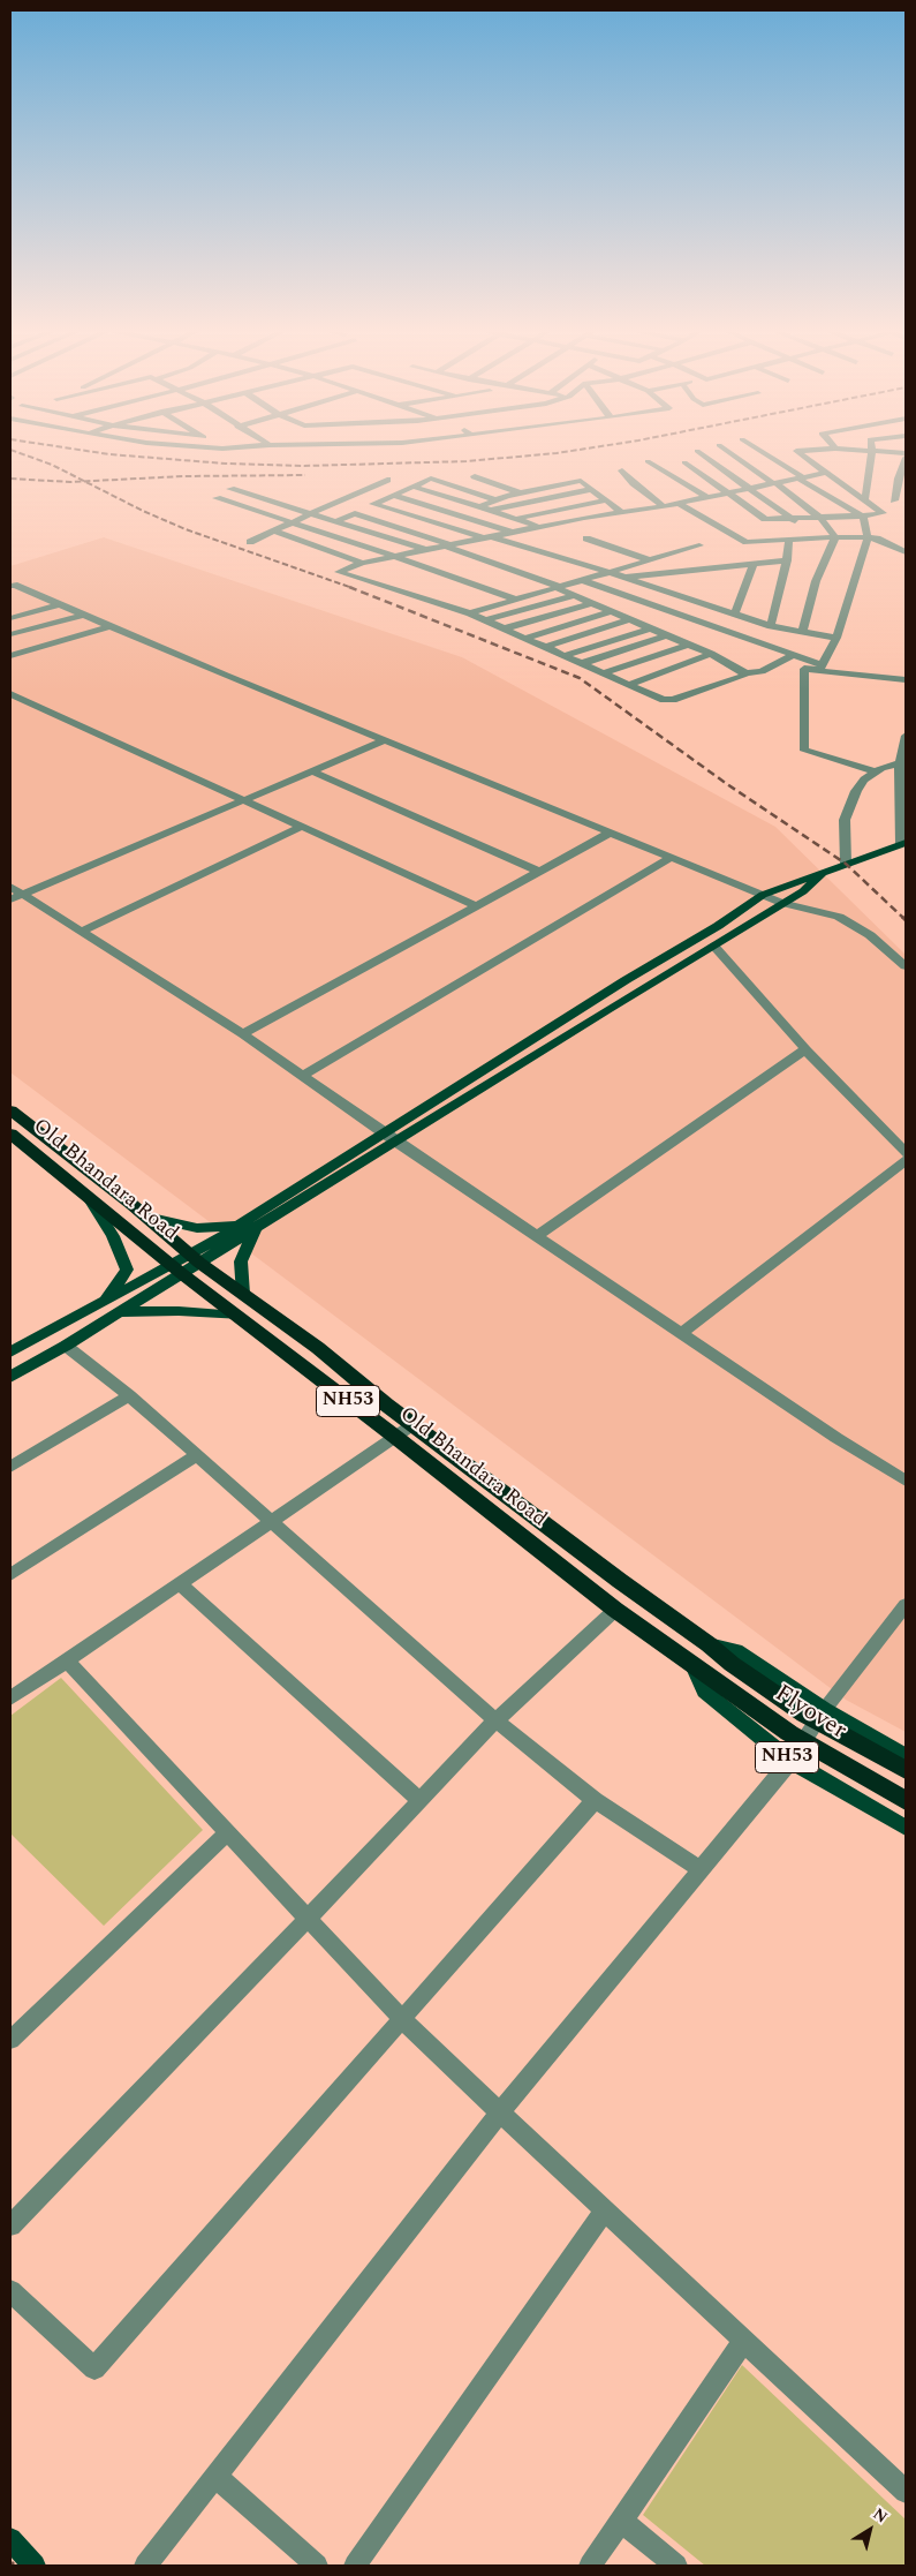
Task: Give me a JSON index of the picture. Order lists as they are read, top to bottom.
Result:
{
  "streets": {
    "highway": ["Old Bhandara Road", "NH53", "Flyover"]
  },
  "crossings": [
    ["Old Bhandara Road", "NH53"],
    ["Old Bhandara Road", "Flyover"],
    ["NH53", "Flyover"]
  ],
  "north": "top right"
}
